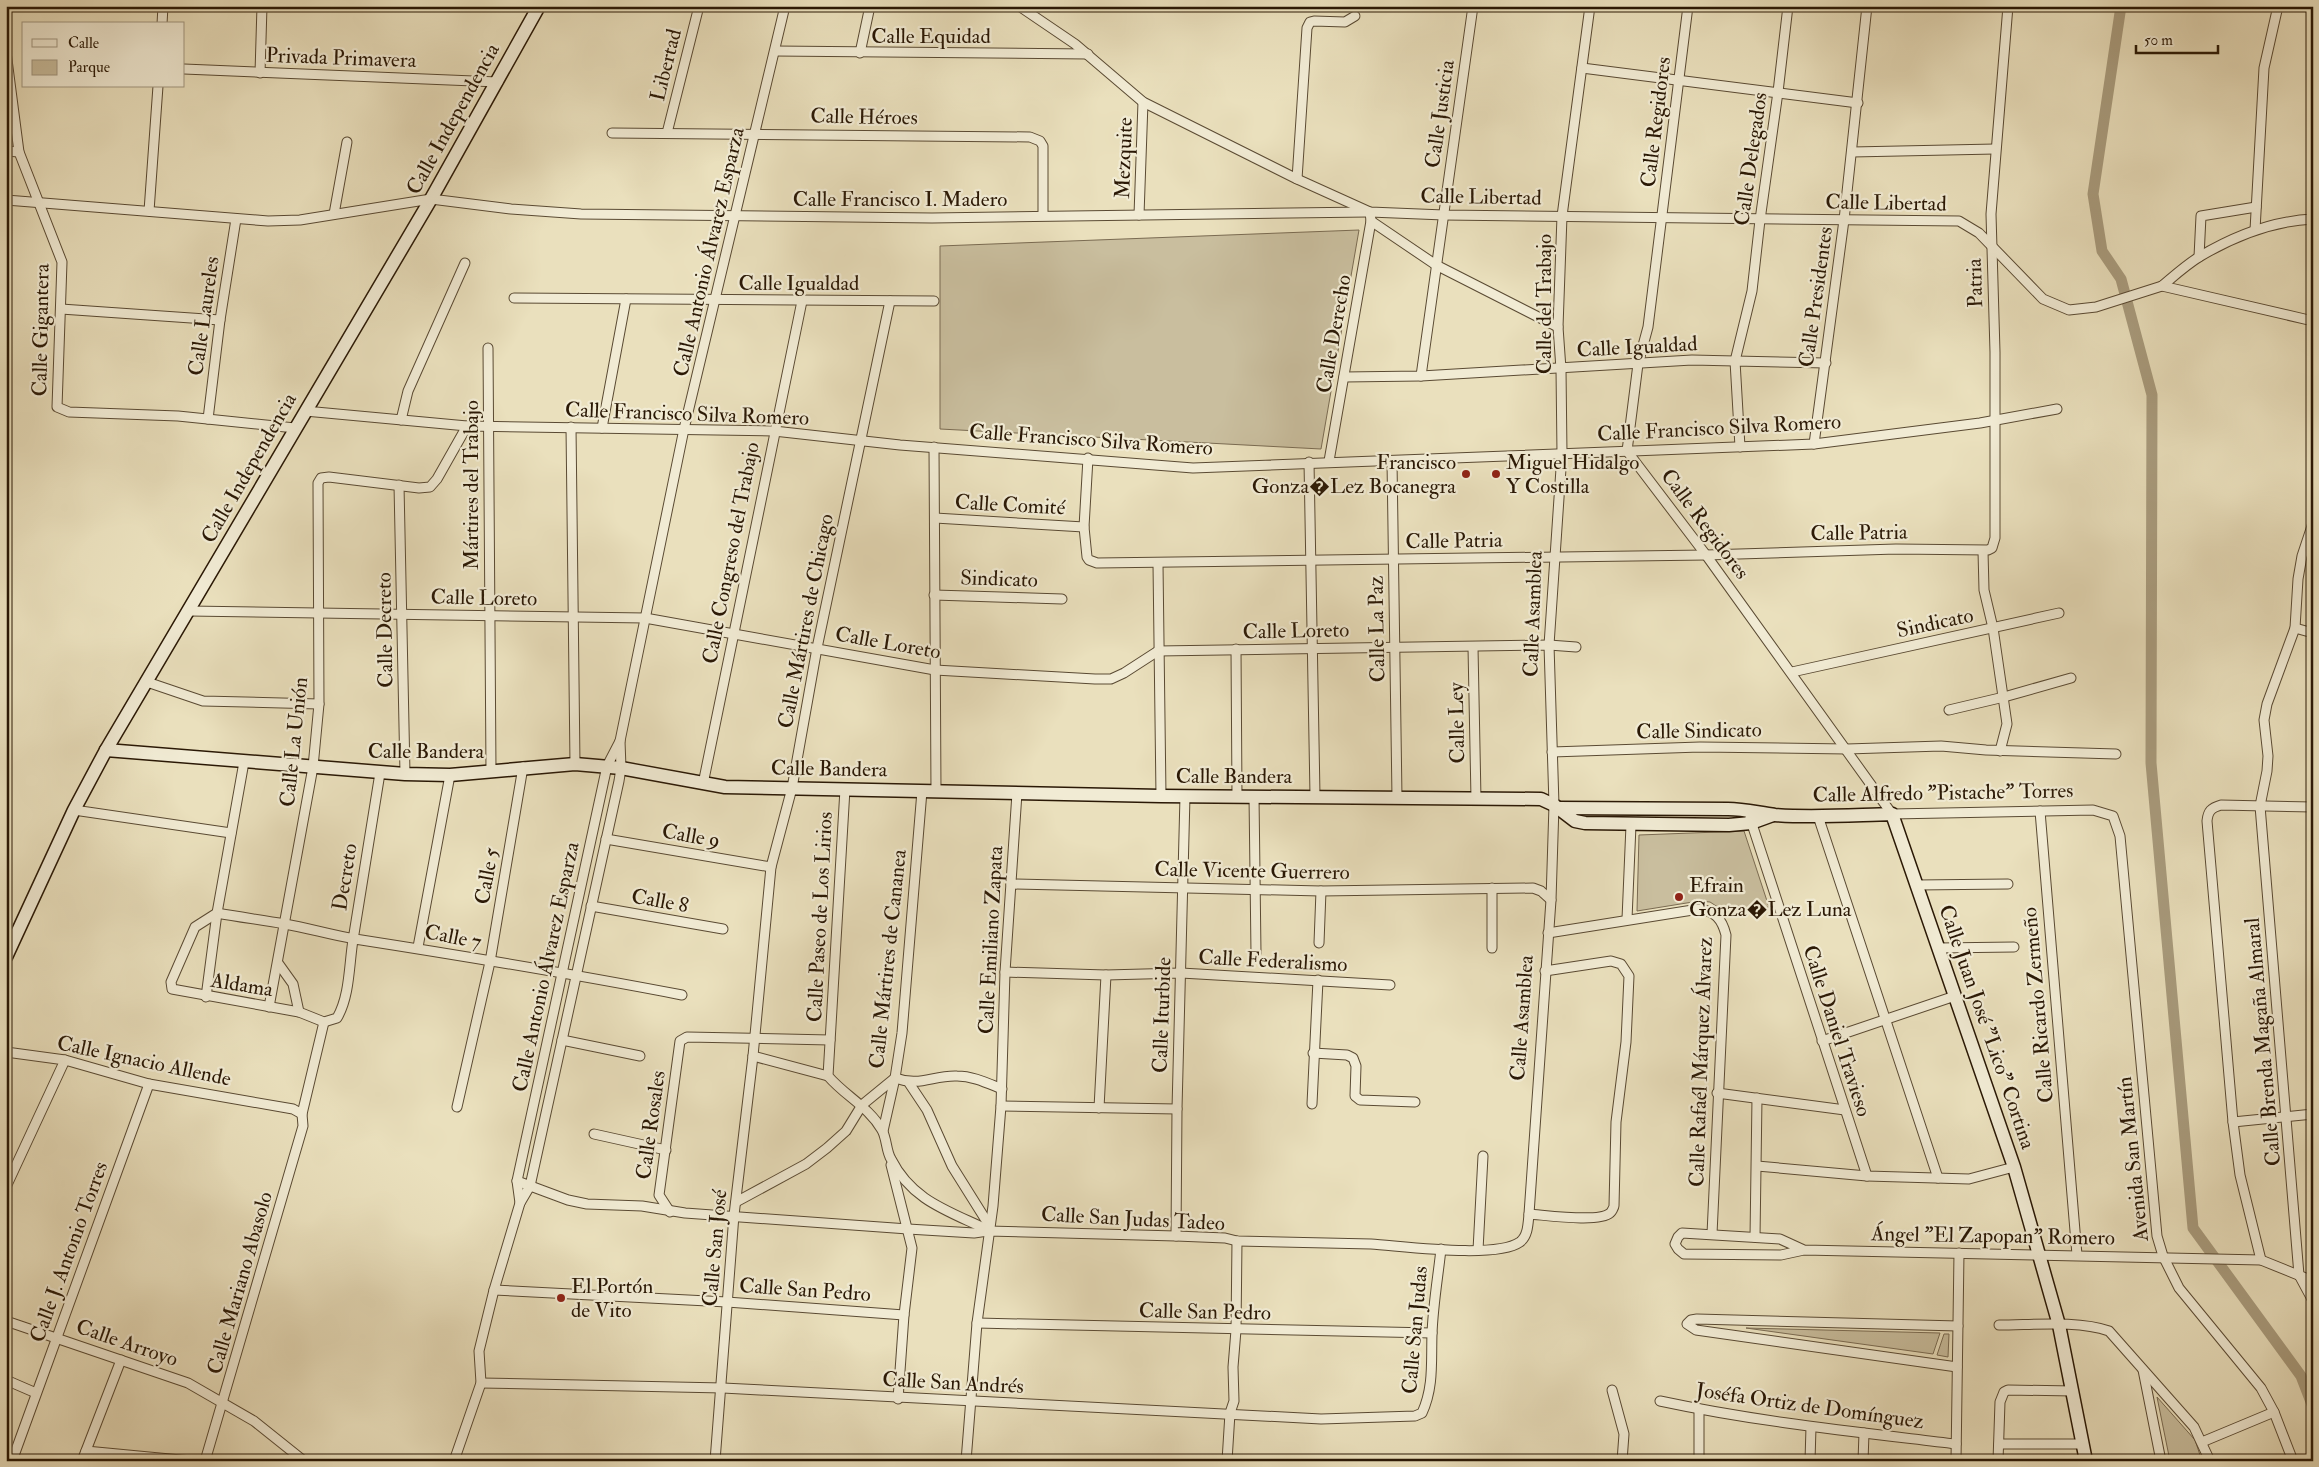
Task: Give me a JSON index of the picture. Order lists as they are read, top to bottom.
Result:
{
  "streets": {
    "street": [
      "Calle Equidad",
      "Privada Primavera",
      "Libertad",
      "Calle Justicia",
      "Calle Héroes",
      "Calle Independencia",
      "Calle Regidores",
      "Mezquite",
      "Calle Delegados",
      "Calle Libertad",
      "Calle Francisco I. Madero",
      "Calle Antonio Álvarez Esparza",
      "Calle Igualdad",
      "Patria",
      "Calle Presidentes",
      "Calle del Trabajo",
      "Calle Laureles",
      "Calle Gigantera",
      "Calle Derecho",
      "Calle Francisco Silva Romero",
      "Mártires del Trabajo",
      "Calle Comité",
      "Calle Patria",
      "Calle Congreso del Trabajo",
      "Sindicato",
      "Calle Loreto",
      "Calle Asamblea",
      "Calle Mártires de Chicago",
      "Calle La Paz",
      "Calle Decreto",
      "Calle Ley",
      "Calle Sindicato",
      "Calle La Unión",
      "Calle Bandera",
      "Calle Alfredo \"Pistache\" Torres",
      "Calle 9",
      "Calle Vicente Guerrero",
      "Calle 5",
      "Decreto",
      "Calle 8",
      "Calle Paseo de Los Lirios",
      "Calle 7",
      "Calle Emiliano Zapata",
      "Calle Mártires de Cananea",
      "Calle Federalismo",
      "Aldama",
      "Calle Ricardo Zermeño",
      "Calle Iturbide",
      "Calle Juan José \"Lico\" Cortina",
      "Calle Daniel Travieso",
      "Calle Brenda Magaña Almaral",
      "Calle Ignacio Allende",
      "Calle Rafaél Márquez Álvarez",
      "Calle Rosales",
      "Avenida San Martín",
      "Calle San Judas Tadeo",
      "Ángel \"El Zapopan\" Romero",
      "Calle San José",
      "Calle J. Antonio Torres",
      "Calle Mariano Abasolo",
      "Calle San Pedro",
      "Calle San Judas",
      "Calle Arroyo",
      "Calle San Andrés",
      "Joséfa Ortiz de Domínguez"
    ]
  },
  "crossings": [
    ["Calle Equidad", "Calle Libertad"],
    ["Calle Equidad", "Calle Antonio Álvarez Esparza"],
    ["Privada Primavera", "Calle Independencia"],
    ["Libertad", "Calle Héroes"],
    ["Calle Justicia", "Calle Libertad"],
    ["Calle Justicia", "Calle Igualdad"],
    ["Calle Héroes", "Calle Francisco I. Madero"],
    ["Calle Héroes", "Calle Antonio Álvarez Esparza"],
    ["Calle Independencia", "Calle Francisco I. Madero"],
    ["Calle Independencia", "Calle Francisco Silva Romero"],
    ["Calle Independencia", "Calle Loreto"],
    ["Calle Independencia", "Calle Bandera"],
    ["Calle Regidores", "Calle Libertad"],
    ["Calle Regidores", "Calle Igualdad"],
    ["Calle Regidores", "Calle Francisco Silva Romero"],
    ["Calle Regidores", "Calle Patria"],
    ["Calle Regidores", "Sindicato"],
    ["Calle Regidores", "Calle Sindicato"],
    ["Calle Regidores", "Calle Alfredo \"Pistache\" Torres"],
    ["Calle Regidores", "Calle Juan José \"Lico\" Cortina"],
    ["Mezquite", "Calle Libertad"],
    ["Mezquite", "Calle Francisco I. Madero"],
    ["Calle Delegados", "Calle Libertad"],
    ["Calle Delegados", "Calle Igualdad"],
    ["Calle Libertad", "Calle Francisco I. Madero"],
    ["Calle Libertad", "Patria"],
    ["Calle Libertad", "Calle Presidentes"],
    ["Calle Libertad", "Calle del Trabajo"],
    ["Calle Libertad", "Calle Derecho"],
    ["Calle Francisco I. Madero", "Calle Antonio Álvarez Esparza"],
    ["Calle Francisco I. Madero", "Calle Laureles"],
    ["Calle Francisco I. Madero", "Calle Gigantera"],
    ["Calle Francisco I. Madero", "Calle Derecho"],
    ["Calle Antonio Álvarez Esparza", "Calle Igualdad"],
    ["Calle Antonio Álvarez Esparza", "Calle Francisco Silva Romero"],
    ["Calle Antonio Álvarez Esparza", "Calle Loreto"],
    ["Calle Antonio Álvarez Esparza", "Calle Bandera"],
    ["Calle Antonio Álvarez Esparza", "Calle 9"],
    ["Calle Antonio Álvarez Esparza", "Calle 8"],
    ["Calle Antonio Álvarez Esparza", "Calle 7"],
    ["Calle Antonio Álvarez Esparza", "Calle San Judas Tadeo"],
    ["Calle Antonio Álvarez Esparza", "Calle San Pedro"],
    ["Calle Antonio Álvarez Esparza", "Calle San Andrés"],
    ["Calle Igualdad", "Calle Presidentes"],
    ["Calle Igualdad", "Calle del Trabajo"],
    ["Calle Igualdad", "Calle Derecho"],
    ["Calle Igualdad", "Calle Congreso del Trabajo"],
    ["Calle Igualdad", "Calle Mártires de Chicago"],
    ["Patria", "Calle Francisco Silva Romero"],
    ["Patria", "Calle Patria"],
    ["Calle Presidentes", "Calle Francisco Silva Romero"],
    ["Calle del Trabajo", "Calle Francisco Silva Romero"],
    ["Calle del Trabajo", "Calle Asamblea"],
    ["Calle Laureles", "Calle Gigantera"],
    ["Calle Derecho", "Calle Francisco Silva Romero"],
    ["Calle Francisco Silva Romero", "Mártires del Trabajo"],
    ["Calle Francisco Silva Romero", "Calle Patria"],
    ["Calle Francisco Silva Romero", "Calle Congreso del Trabajo"],
    ["Calle Francisco Silva Romero", "Calle Asamblea"],
    ["Calle Francisco Silva Romero", "Calle Mártires de Chicago"],
    ["Calle Francisco Silva Romero", "Calle La Paz"],
    ["Mártires del Trabajo", "Calle Loreto"],
    ["Mártires del Trabajo", "Calle Bandera"],
    ["Calle Comité", "Calle Patria"],
    ["Calle Patria", "Calle Asamblea"],
    ["Calle Patria", "Calle La Paz"],
    ["Calle Congreso del Trabajo", "Calle Loreto"],
    ["Calle Congreso del Trabajo", "Calle Bandera"],
    ["Sindicato", "Calle Sindicato"],
    ["Calle Loreto", "Calle Asamblea"],
    ["Calle Loreto", "Calle Mártires de Chicago"],
    ["Calle Loreto", "Calle La Paz"],
    ["Calle Loreto", "Calle Decreto"],
    ["Calle Loreto", "Calle Ley"],
    ["Calle Loreto", "Calle La Unión"],
    ["Calle Asamblea", "Calle Sindicato"],
    ["Calle Asamblea", "Calle Bandera"],
    ["Calle Asamblea", "Calle Alfredo \"Pistache\" Torres"],
    ["Calle Asamblea", "Calle Vicente Guerrero"],
    ["Calle Asamblea", "Calle Rafaél Márquez Álvarez"],
    ["Calle Asamblea", "Calle San Judas Tadeo"],
    ["Calle Mártires de Chicago", "Calle Bandera"],
    ["Calle Mártires de Chicago", "Calle 9"],
    ["Calle Mártires de Chicago", "Calle Rosales"],
    ["Calle Mártires de Chicago", "Calle San José"],
    ["Calle La Paz", "Calle Bandera"],
    ["Calle Decreto", "Calle La Unión"],
    ["Calle Decreto", "Calle Bandera"],
    ["Calle Ley", "Calle Bandera"],
    ["Calle La Unión", "Calle Bandera"],
    ["Calle La Unión", "Calle 7"],
    ["Calle La Unión", "Aldama"],
    ["Calle Bandera", "Calle Alfredo \"Pistache\" Torres"],
    ["Calle Bandera", "Calle 5"],
    ["Calle Bandera", "Decreto"],
    ["Calle Bandera", "Calle Paseo de Los Lirios"],
    ["Calle Bandera", "Calle Emiliano Zapata"],
    ["Calle Bandera", "Calle Mártires de Cananea"],
    ["Calle Bandera", "Calle Iturbide"],
    ["Calle Alfredo \"Pistache\" Torres", "Calle Ricardo Zermeño"],
    ["Calle Alfredo \"Pistache\" Torres", "Calle Juan José \"Lico\" Cortina"],
    ["Calle Alfredo \"Pistache\" Torres", "Calle Daniel Travieso"],
    ["Calle Alfredo \"Pistache\" Torres", "Avenida San Martín"],
    ["Calle Vicente Guerrero", "Calle Emiliano Zapata"],
    ["Calle Vicente Guerrero", "Calle Iturbide"],
    ["Calle 5", "Calle 7"],
    ["Decreto", "Calle 7"],
    ["Decreto", "Aldama"],
    ["Decreto", "Calle Mariano Abasolo"],
    ["Calle 7", "Aldama"],
    ["Calle Emiliano Zapata", "Calle Federalismo"],
    ["Calle Emiliano Zapata", "Calle San Judas Tadeo"],
    ["Calle Mártires de Cananea", "Calle San José"],
    ["Calle Federalismo", "Calle Iturbide"],
    ["Aldama", "Calle Mariano Abasolo"],
    ["Calle Ricardo Zermeño", "Ángel \"El Zapopan\" Romero"],
    ["Calle Iturbide", "Calle San Judas Tadeo"],
    ["Calle Juan José \"Lico\" Cortina", "Ángel \"El Zapopan\" Romero"],
    ["Calle Brenda Magaña Almaral", "Ángel \"El Zapopan\" Romero"],
    ["Calle Ignacio Allende", "Calle J. Antonio Torres"],
    ["Calle Ignacio Allende", "Calle Mariano Abasolo"],
    ["Calle Rafaél Márquez Álvarez", "Ángel \"El Zapopan\" Romero"],
    ["Calle Rosales", "Calle San Judas Tadeo"],
    ["Calle Rosales", "Calle San José"],
    ["Avenida San Martín", "Ángel \"El Zapopan\" Romero"],
    ["Calle San Judas Tadeo", "Calle San José"],
    ["Calle San Judas Tadeo", "Calle San Judas"],
    ["Calle San José", "Calle San Pedro"],
    ["Calle San José", "Calle San Andrés"],
    ["Calle J. Antonio Torres", "Calle Arroyo"],
    ["Calle Mariano Abasolo", "Calle Arroyo"],
    ["Calle San Pedro", "Calle San Judas"],
    ["Calle San Judas", "Calle San Andrés"]
  ],
  "places": [
    "Francisco Gonza�Lez Bocanegra",
    "Miguel Hidalgo Y Costilla",
    "Efrain Gonza�Lez Luna",
    "El Portón de Vito"
  ],
  "legend": ["Calle", "Parque"],
  "scale_bar": "50 m"
}
